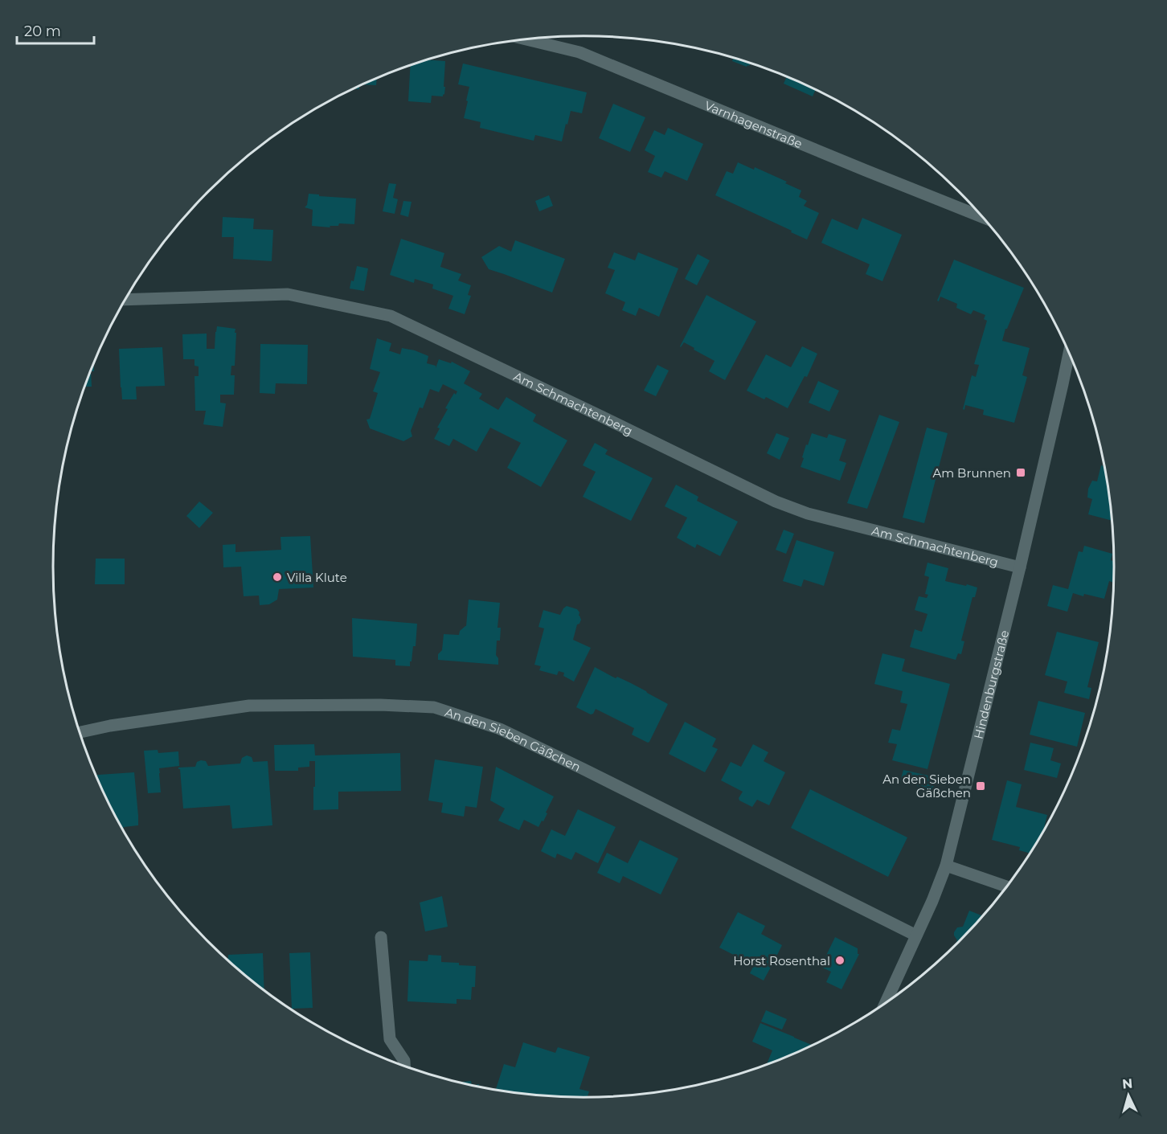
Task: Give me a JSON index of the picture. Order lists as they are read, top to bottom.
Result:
{
  "streets": {
    "street": [
      "Varnhagenstraße",
      "Am Schmachtenberg",
      "Hindenburgstraße",
      "An den Sieben Gäßchen"
    ]
  },
  "crossings": [
    ["Am Schmachtenberg", "Hindenburgstraße"],
    ["Hindenburgstraße", "An den Sieben Gäßchen"]
  ],
  "places": {
    "transit": ["Am Brunnen", "An den Sieben Gäßchen"],
    "other": ["Villa Klute", "Horst Rosenthal"]
  },
  "scale_bar": "20 m",
  "north": "top"
}
